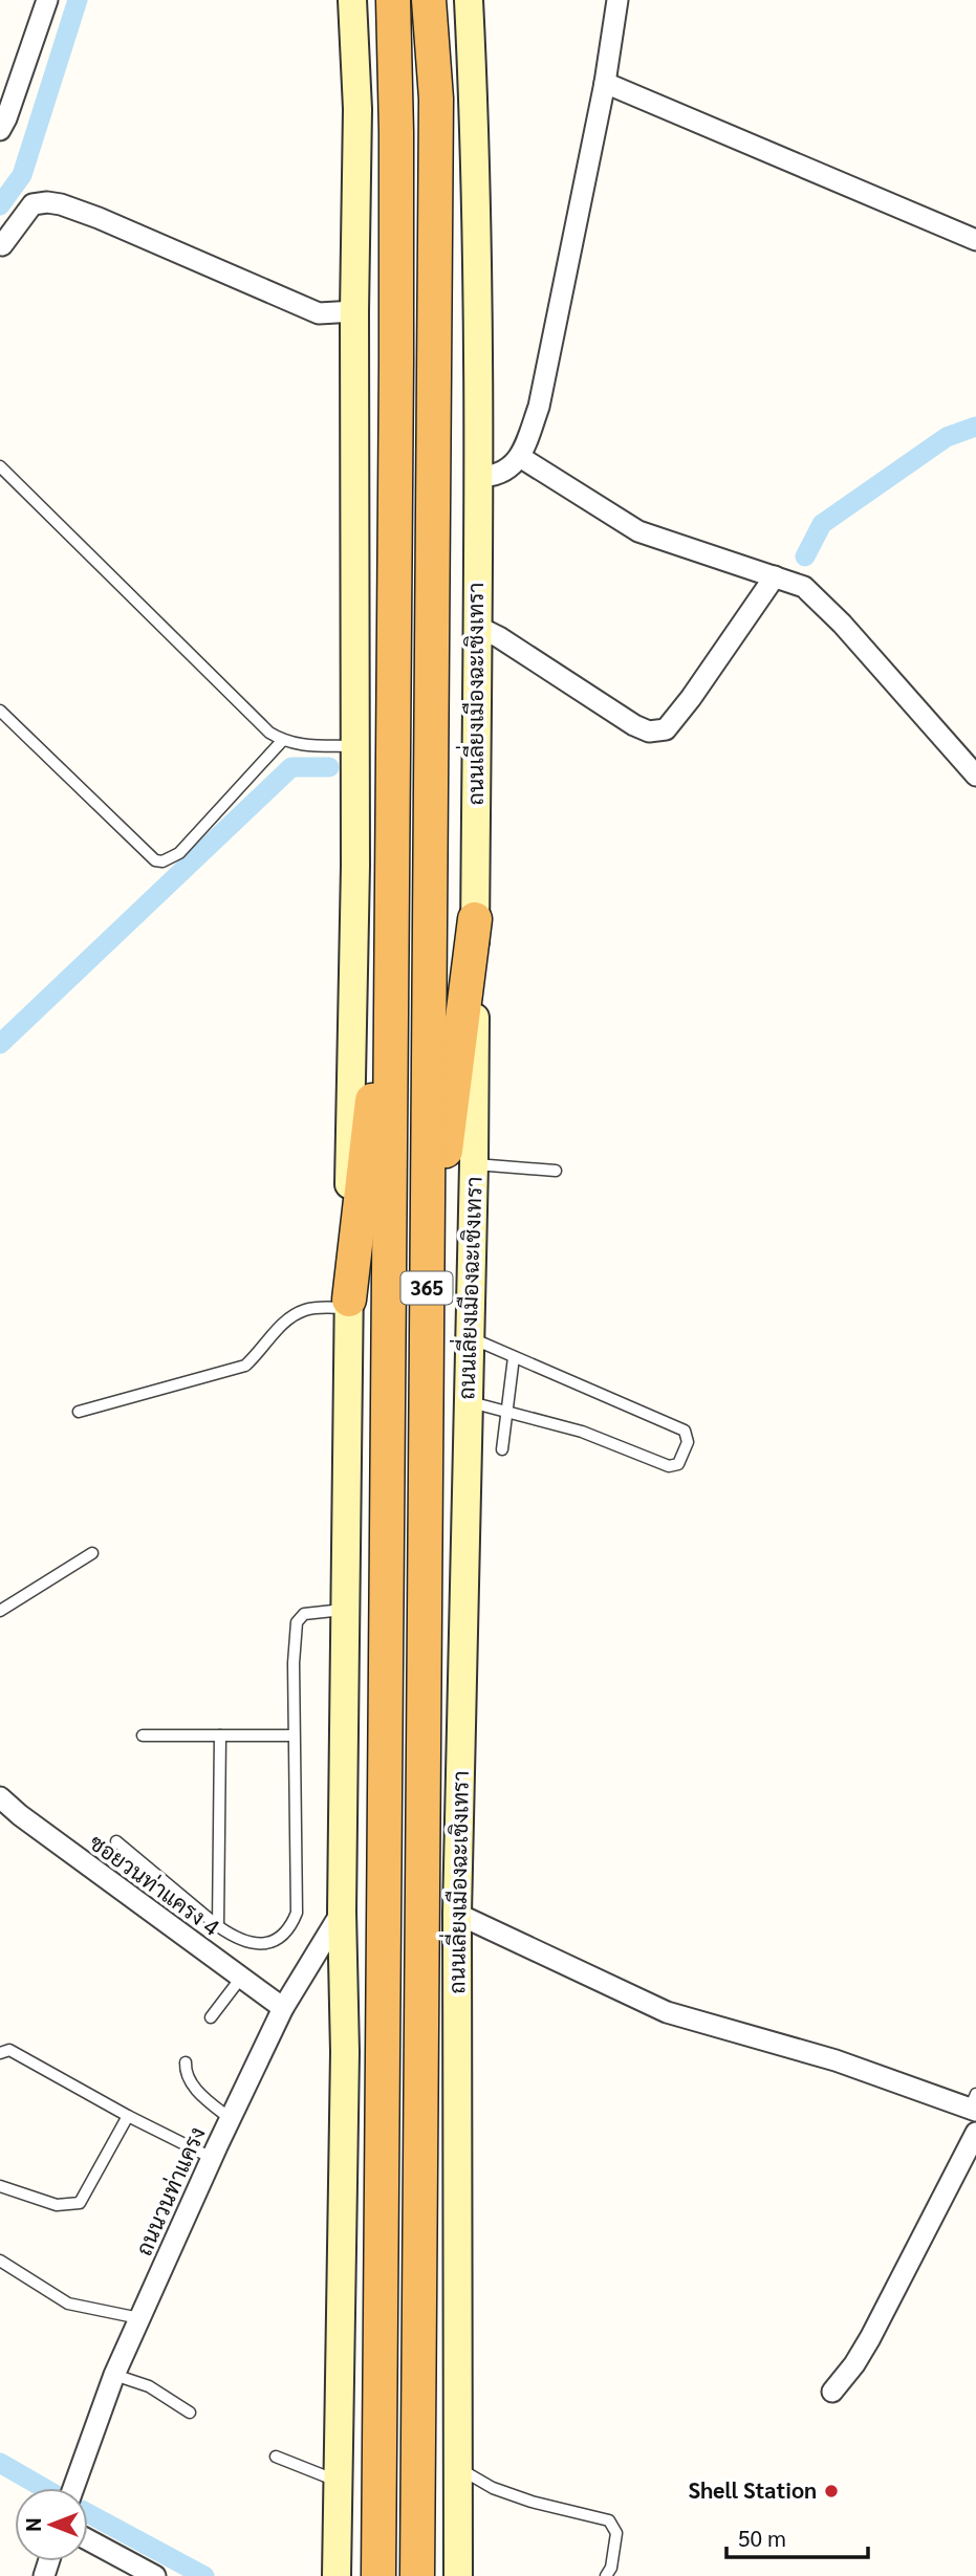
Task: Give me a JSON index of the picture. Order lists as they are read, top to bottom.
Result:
{
  "streets": {
    "highway": ["ถนนเลี่ยงเมืองฉะเชิงเทรา", "365"],
    "street": ["ซอยวนท่าแครง 4", "ถนนวนท่าแครง"]
  },
  "crossings": [
    ["ซอยวนท่าแครง 4", "ถนนวนท่าแครง"]
  ],
  "places": ["Shell Station"],
  "scale_bar": "50 m",
  "north": "left"
}
